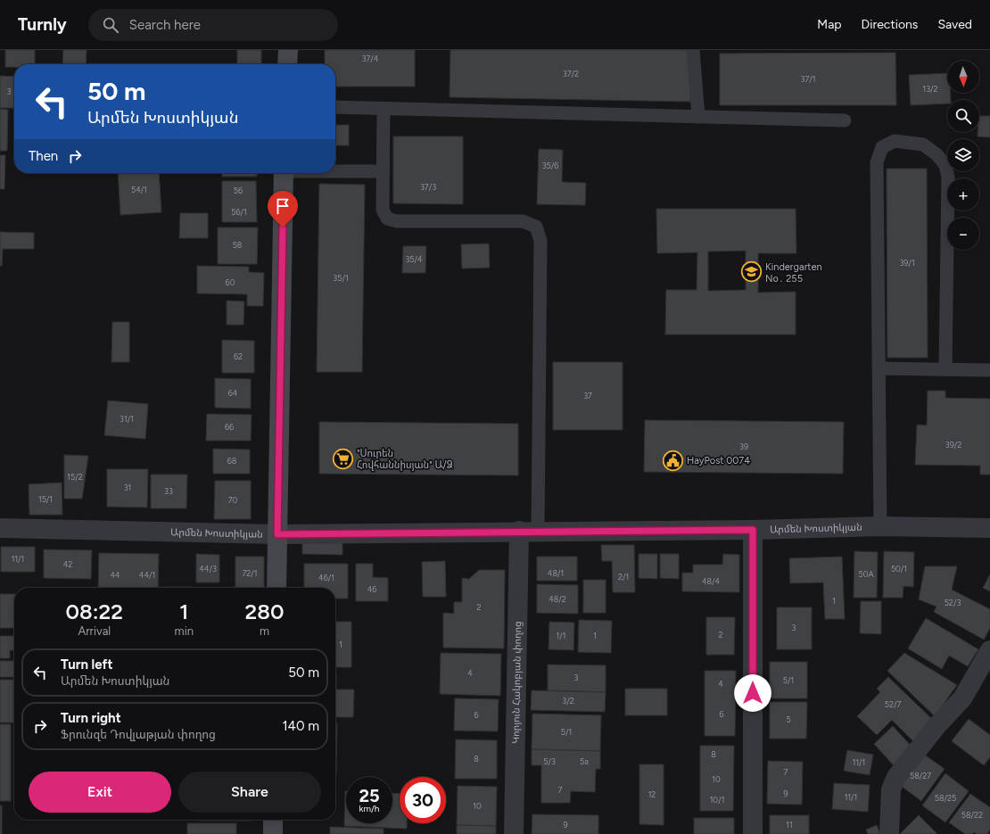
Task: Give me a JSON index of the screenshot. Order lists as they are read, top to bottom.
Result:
{
  "streets": {
    "street": ["Արմեն Խոստիկյան", "Կորյուն Հակոբյան փողոց"]
  },
  "crossings": [
    ["Արմեն Խոստիկյան", "Կորյուն Հակոբյան փողոց"]
  ],
  "places": {
    "school or university": ["Kindergarten Nօ․ 255"],
    "supermarket": ["\"Սուրեն Հովհաննիսյան\" Ա/Ձ"],
    "public building": ["HayPost 0074"]
  },
  "house_numbers": [
    "37/4",
    "37/2",
    "37/1",
    "13/2",
    "3",
    "35/6",
    "37/3",
    "54/1",
    "56",
    "56/1",
    "58",
    "35/4",
    "39/1",
    "35/1",
    "60",
    "62",
    "64",
    "37",
    "31/1",
    "66",
    "39/2",
    "39",
    "68",
    "15/2",
    "31",
    "33",
    "15/1",
    "70",
    "11/1",
    "42",
    "44/3",
    "50/1",
    "72/1",
    "48/1",
    "50A",
    "44",
    "44/1",
    "2/1",
    "46/1",
    "48/4",
    "46",
    "48/2",
    "1",
    "52/3",
    "2",
    "3",
    "2",
    "1/1",
    "1",
    "1",
    "4",
    "3",
    "5/1",
    "4",
    "3/2",
    "52/7",
    "6",
    "6",
    "5",
    "5/1",
    "8",
    "8",
    "5/3",
    "5a",
    "11/1",
    "7",
    "58/27",
    "10",
    "7",
    "9",
    "12",
    "11/1",
    "58/25",
    "10/1",
    "10",
    "58/22",
    "9",
    "11"
  ],
  "north": "bottom",
  "page": {
    "header": "Turnly",
    "search": "Search here",
    "nav": ["Map", "Directions", "Saved"],
    "map_buttons": ["+", "−"],
    "turn": ["50 m", "Արմեն Խոստիկյան"],
    "then": "Then",
    "eta": [
      "08:22",
      "Arrival",
      "1",
      "min",
      "280",
      "m"
    ],
    "list": [
      {
        "name": "Turn left",
        "note": "Արմեն Խոստիկյան",
        "value": "50 m"
      },
      {
        "name": "Turn right",
        "note": "Ֆրունզե Դովլաթյան փողոց",
        "value": "140 m"
      }
    ],
    "buttons": ["Exit", "Share"],
    "speed": "25 km/h",
    "limit": "30"
  }
}
